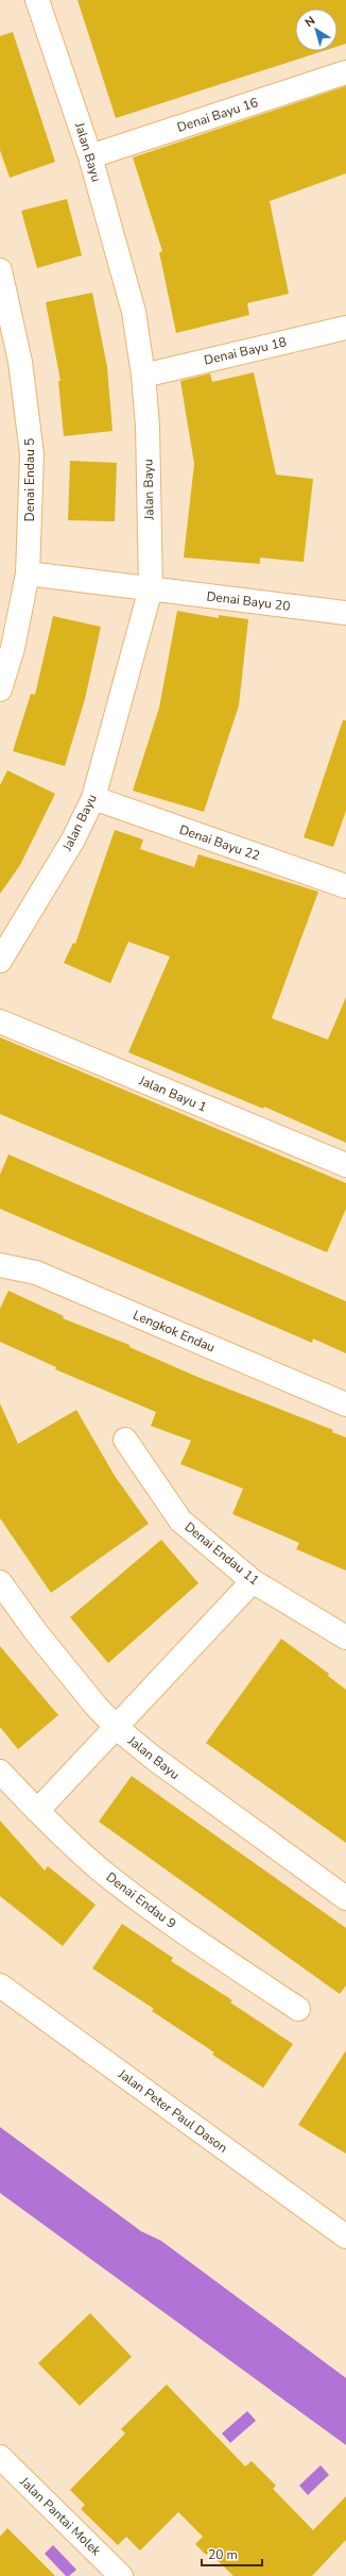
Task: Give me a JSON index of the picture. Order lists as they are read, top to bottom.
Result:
{
  "streets": {
    "street": [
      "Denai Bayu 16",
      "Jalan Bayu",
      "Denai Bayu 18",
      "Denai Endau 5",
      "Denai Bayu 20",
      "Denai Bayu 22",
      "Jalan Bayu 1",
      "Lengkok Endau",
      "Denai Endau 11",
      "Denai Endau 9",
      "Jalan Peter Paul Dason",
      "Jalan Pantai Molek"
    ]
  },
  "crossings": [
    ["Denai Bayu 16", "Jalan Bayu"],
    ["Jalan Bayu", "Denai Bayu 18"],
    ["Jalan Bayu", "Denai Bayu 20"],
    ["Jalan Bayu", "Denai Bayu 22"],
    ["Denai Endau 5", "Denai Bayu 20"]
  ],
  "scale_bar": "20 m",
  "north": "top left"
}
